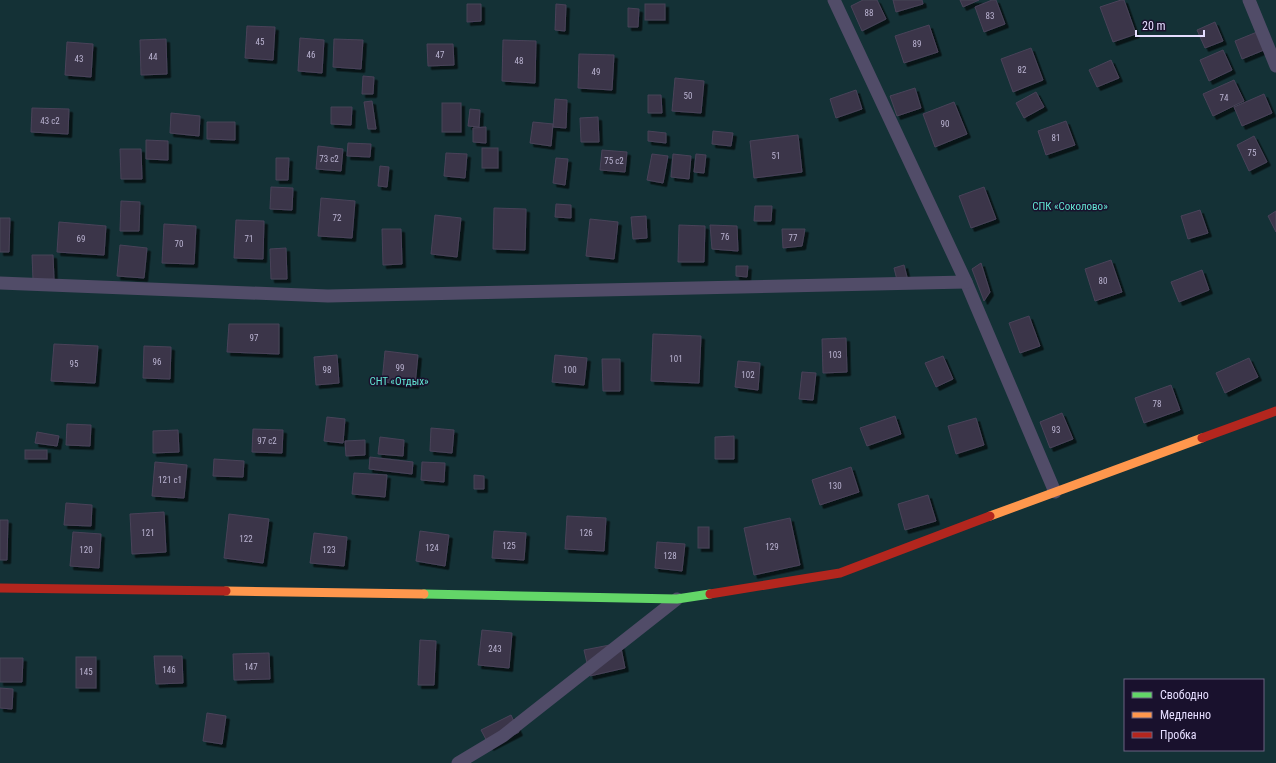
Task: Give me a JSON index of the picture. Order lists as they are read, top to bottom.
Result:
{
  "parks": ["СПК «Соколово»", "СНТ «Отдых»"],
  "house_numbers": [
    "88",
    "83",
    "45",
    "89",
    "46",
    "47",
    "44",
    "43",
    "48",
    "82",
    "49",
    "50",
    "74",
    "43 с2",
    "90",
    "81",
    "75",
    "51",
    "73 с2",
    "75 с2",
    "72",
    "76",
    "77",
    "69",
    "71",
    "70",
    "80",
    "97",
    "103",
    "101",
    "96",
    "95",
    "99",
    "98",
    "100",
    "102",
    "78",
    "93",
    "97 с2",
    "121 с1",
    "130",
    "121",
    "126",
    "122",
    "125",
    "129",
    "124",
    "120",
    "123",
    "128",
    "243",
    "147",
    "146",
    "145"
  ],
  "legend": ["Свободно", "Медленно", "Пробка"],
  "scale_bar": "20 m"
}
